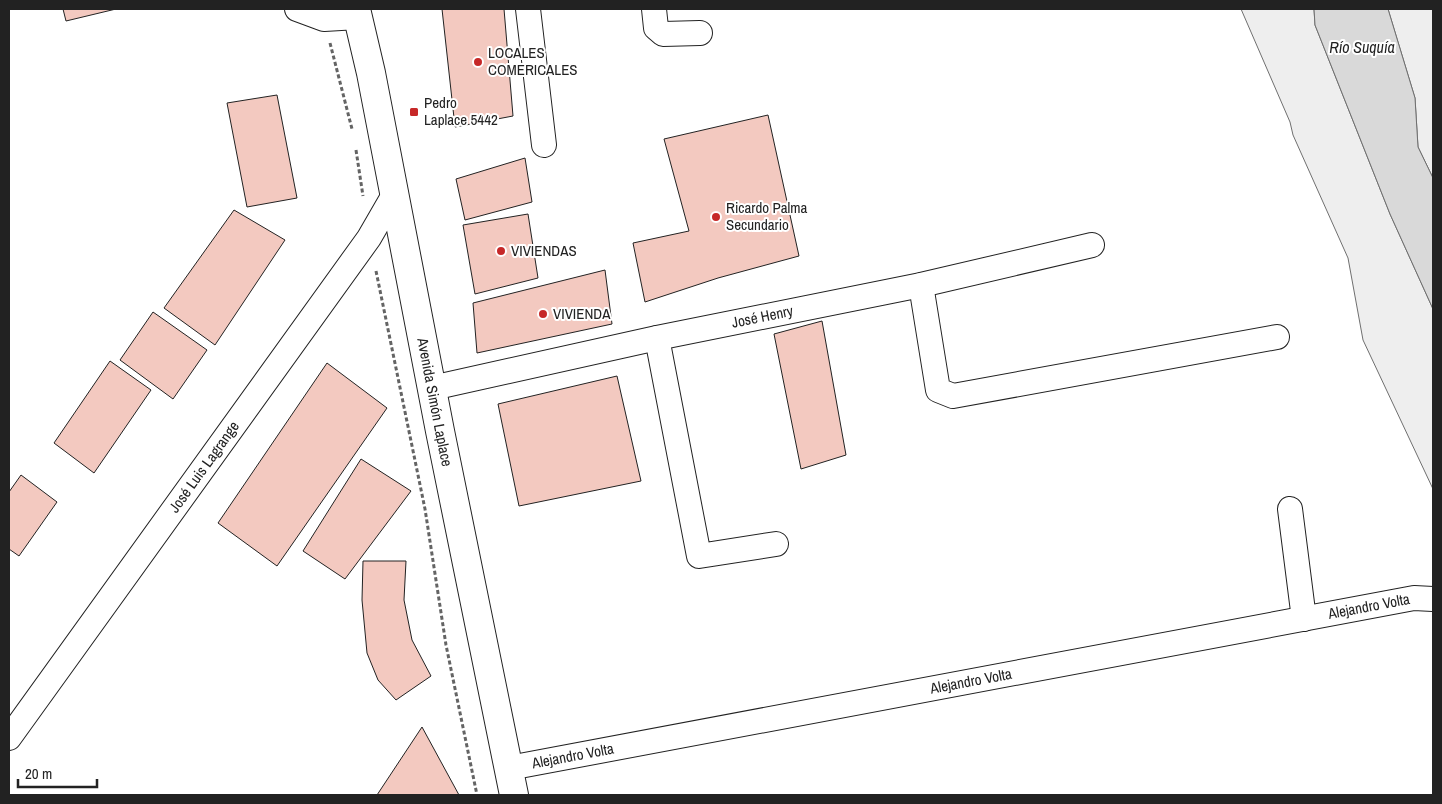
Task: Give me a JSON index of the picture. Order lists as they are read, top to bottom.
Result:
{
  "streets": {
    "main road": ["Avenida Simón Laplace"],
    "street": ["José Henry", "José Luis Lagrange", "Alejandro Volta"]
  },
  "crossings": [
    ["José Henry", "Avenida Simón Laplace"],
    ["Avenida Simón Laplace", "José Luis Lagrange"],
    ["Avenida Simón Laplace", "Alejandro Volta"]
  ],
  "water": ["Río Suquía"],
  "places": {
    "other": [
      "LOCALES COMERICALES",
      "Ricardo Palma Secundario",
      "VIVIENDAS",
      "VIVIENDA"
    ],
    "transit": ["Pedro Laplace 5442"]
  },
  "scale_bar": "20 m"
}
